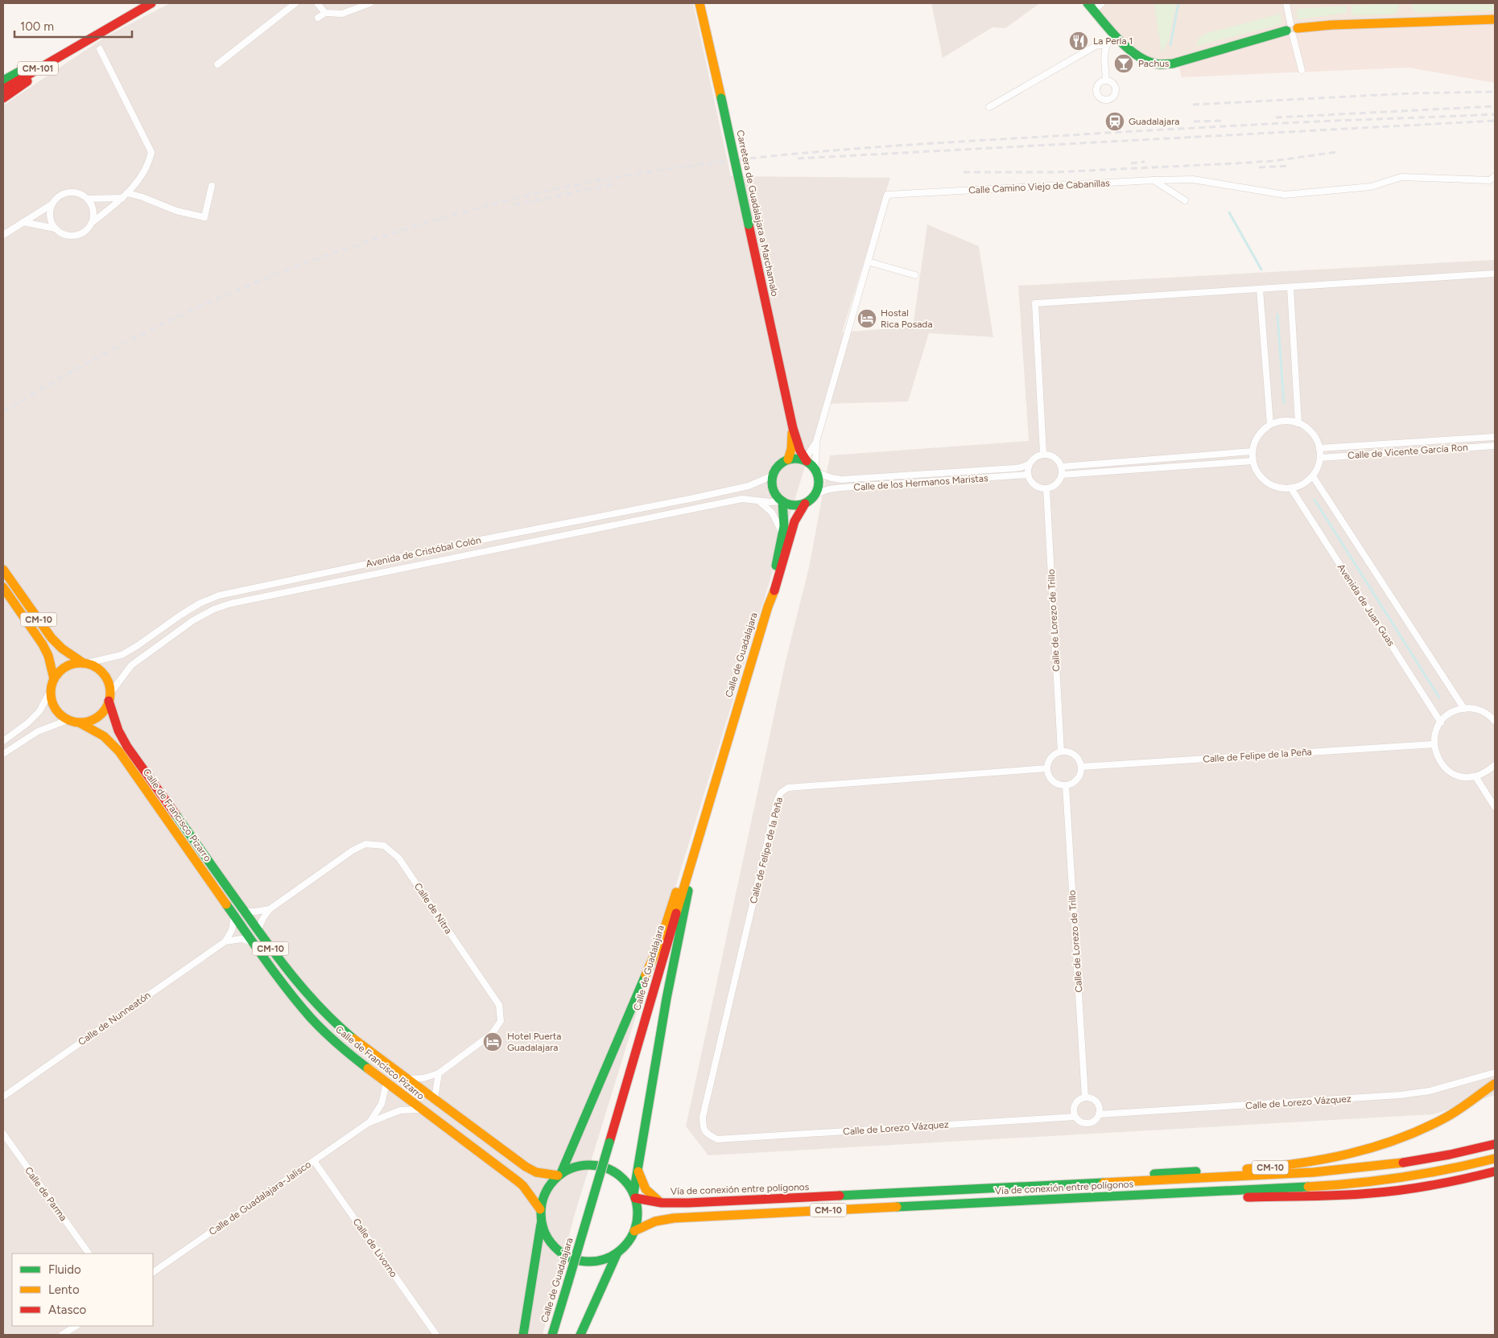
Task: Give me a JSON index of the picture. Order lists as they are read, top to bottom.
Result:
{
  "streets": {
    "main road": [
      "CM-101",
      "Carretera de Guadalajara a Marchamalo",
      "CM-10",
      "Calle de Guadalajara",
      "Calle de Francisco Pizarro",
      "Vía de conexión entre polígonos"
    ],
    "street": [
      "Calle Camino Viejo de Cabanillas",
      "Calle de Vicente García Ron",
      "Calle de los Hermanos Maristas",
      "Avenida de Cristóbal Colón",
      "Avenida de Juan Guas",
      "Calle de Lorezo de Trillo",
      "Calle de Felipe de la Peña",
      "Calle de Nitra",
      "Calle de Nunneatón",
      "Calle de Lorezo Vázquez",
      "Calle de Parma",
      "Calle de Guadalajara-Jalisco",
      "Calle de Livorno"
    ]
  },
  "crossings": [
    ["Carretera de Guadalajara a Marchamalo", "Calle de los Hermanos Maristas"],
    ["Carretera de Guadalajara a Marchamalo", "Avenida de Cristóbal Colón"],
    ["Carretera de Guadalajara a Marchamalo", "Calle de Guadalajara"],
    ["Calle de Vicente García Ron", "Avenida de Juan Guas"],
    ["Calle de los Hermanos Maristas", "Avenida de Cristóbal Colón"],
    ["Calle de los Hermanos Maristas", "Calle de Lorezo de Trillo"],
    ["Calle de los Hermanos Maristas", "Calle de Guadalajara"],
    ["Avenida de Cristóbal Colón", "CM-10"],
    ["Avenida de Cristóbal Colón", "Calle de Guadalajara"],
    ["Avenida de Cristóbal Colón", "Calle de Francisco Pizarro"],
    ["CM-10", "Calle de Francisco Pizarro"],
    ["CM-10", "Vía de conexión entre polígonos"],
    ["Calle de Lorezo de Trillo", "Calle de Felipe de la Peña"],
    ["Calle de Lorezo de Trillo", "Calle de Lorezo Vázquez"],
    ["Calle de Felipe de la Peña", "Calle de Lorezo Vázquez"],
    ["Calle de Francisco Pizarro", "Calle de Nitra"],
    ["Calle de Francisco Pizarro", "Vía de conexión entre polígonos"],
    ["Calle de Francisco Pizarro", "Calle de Guadalajara-Jalisco"],
    ["Calle de Guadalajara-Jalisco", "Calle de Livorno"]
  ],
  "places": {
    "restaurant": ["La Perla 1"],
    "bar": ["Pachus"],
    "station": ["Guadalajara"],
    "hotel": ["Hostal Rica Posada", "Hotel Puerta Guadalajara"]
  },
  "legend": ["Fluido", "Lento", "Atasco"],
  "scale_bar": "100 m"
}
